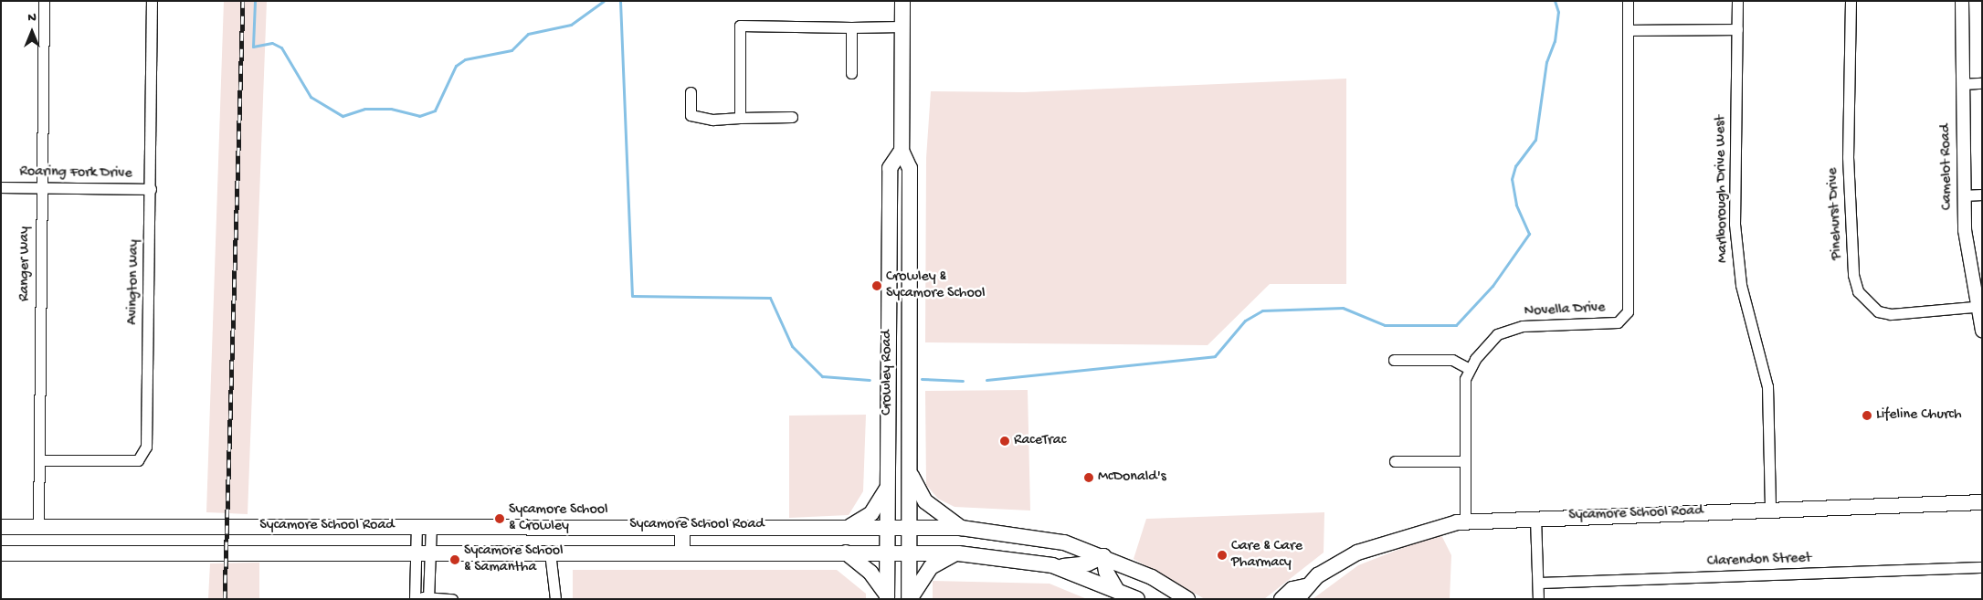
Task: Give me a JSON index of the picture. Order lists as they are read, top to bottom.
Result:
{
  "streets": {
    "main road": ["Crowley Road", "Sycamore School Road"],
    "street": [
      "Camelot Road",
      "Roaring Fork Drive",
      "Marlborough Drive West",
      "Pinehurst Drive",
      "Ranger Way",
      "Avington Way",
      "Novella Drive",
      "Clarendon Street"
    ]
  },
  "crossings": [
    ["Camelot Road", "Pinehurst Drive"],
    ["Roaring Fork Drive", "Ranger Way"],
    ["Roaring Fork Drive", "Avington Way"],
    ["Marlborough Drive West", "Sycamore School Road"],
    ["Ranger Way", "Avington Way"],
    ["Ranger Way", "Sycamore School Road"],
    ["Novella Drive", "Sycamore School Road"],
    ["Crowley Road", "Sycamore School Road"]
  ],
  "places": [
    "Crowley & Sycamore School",
    "Lifeline Church",
    "RaceTrac",
    "McDonald's",
    "Sycamore School & Crowley",
    "Care & Care Pharmacy",
    "Sycamore School & Samantha"
  ],
  "north": "top"
}
